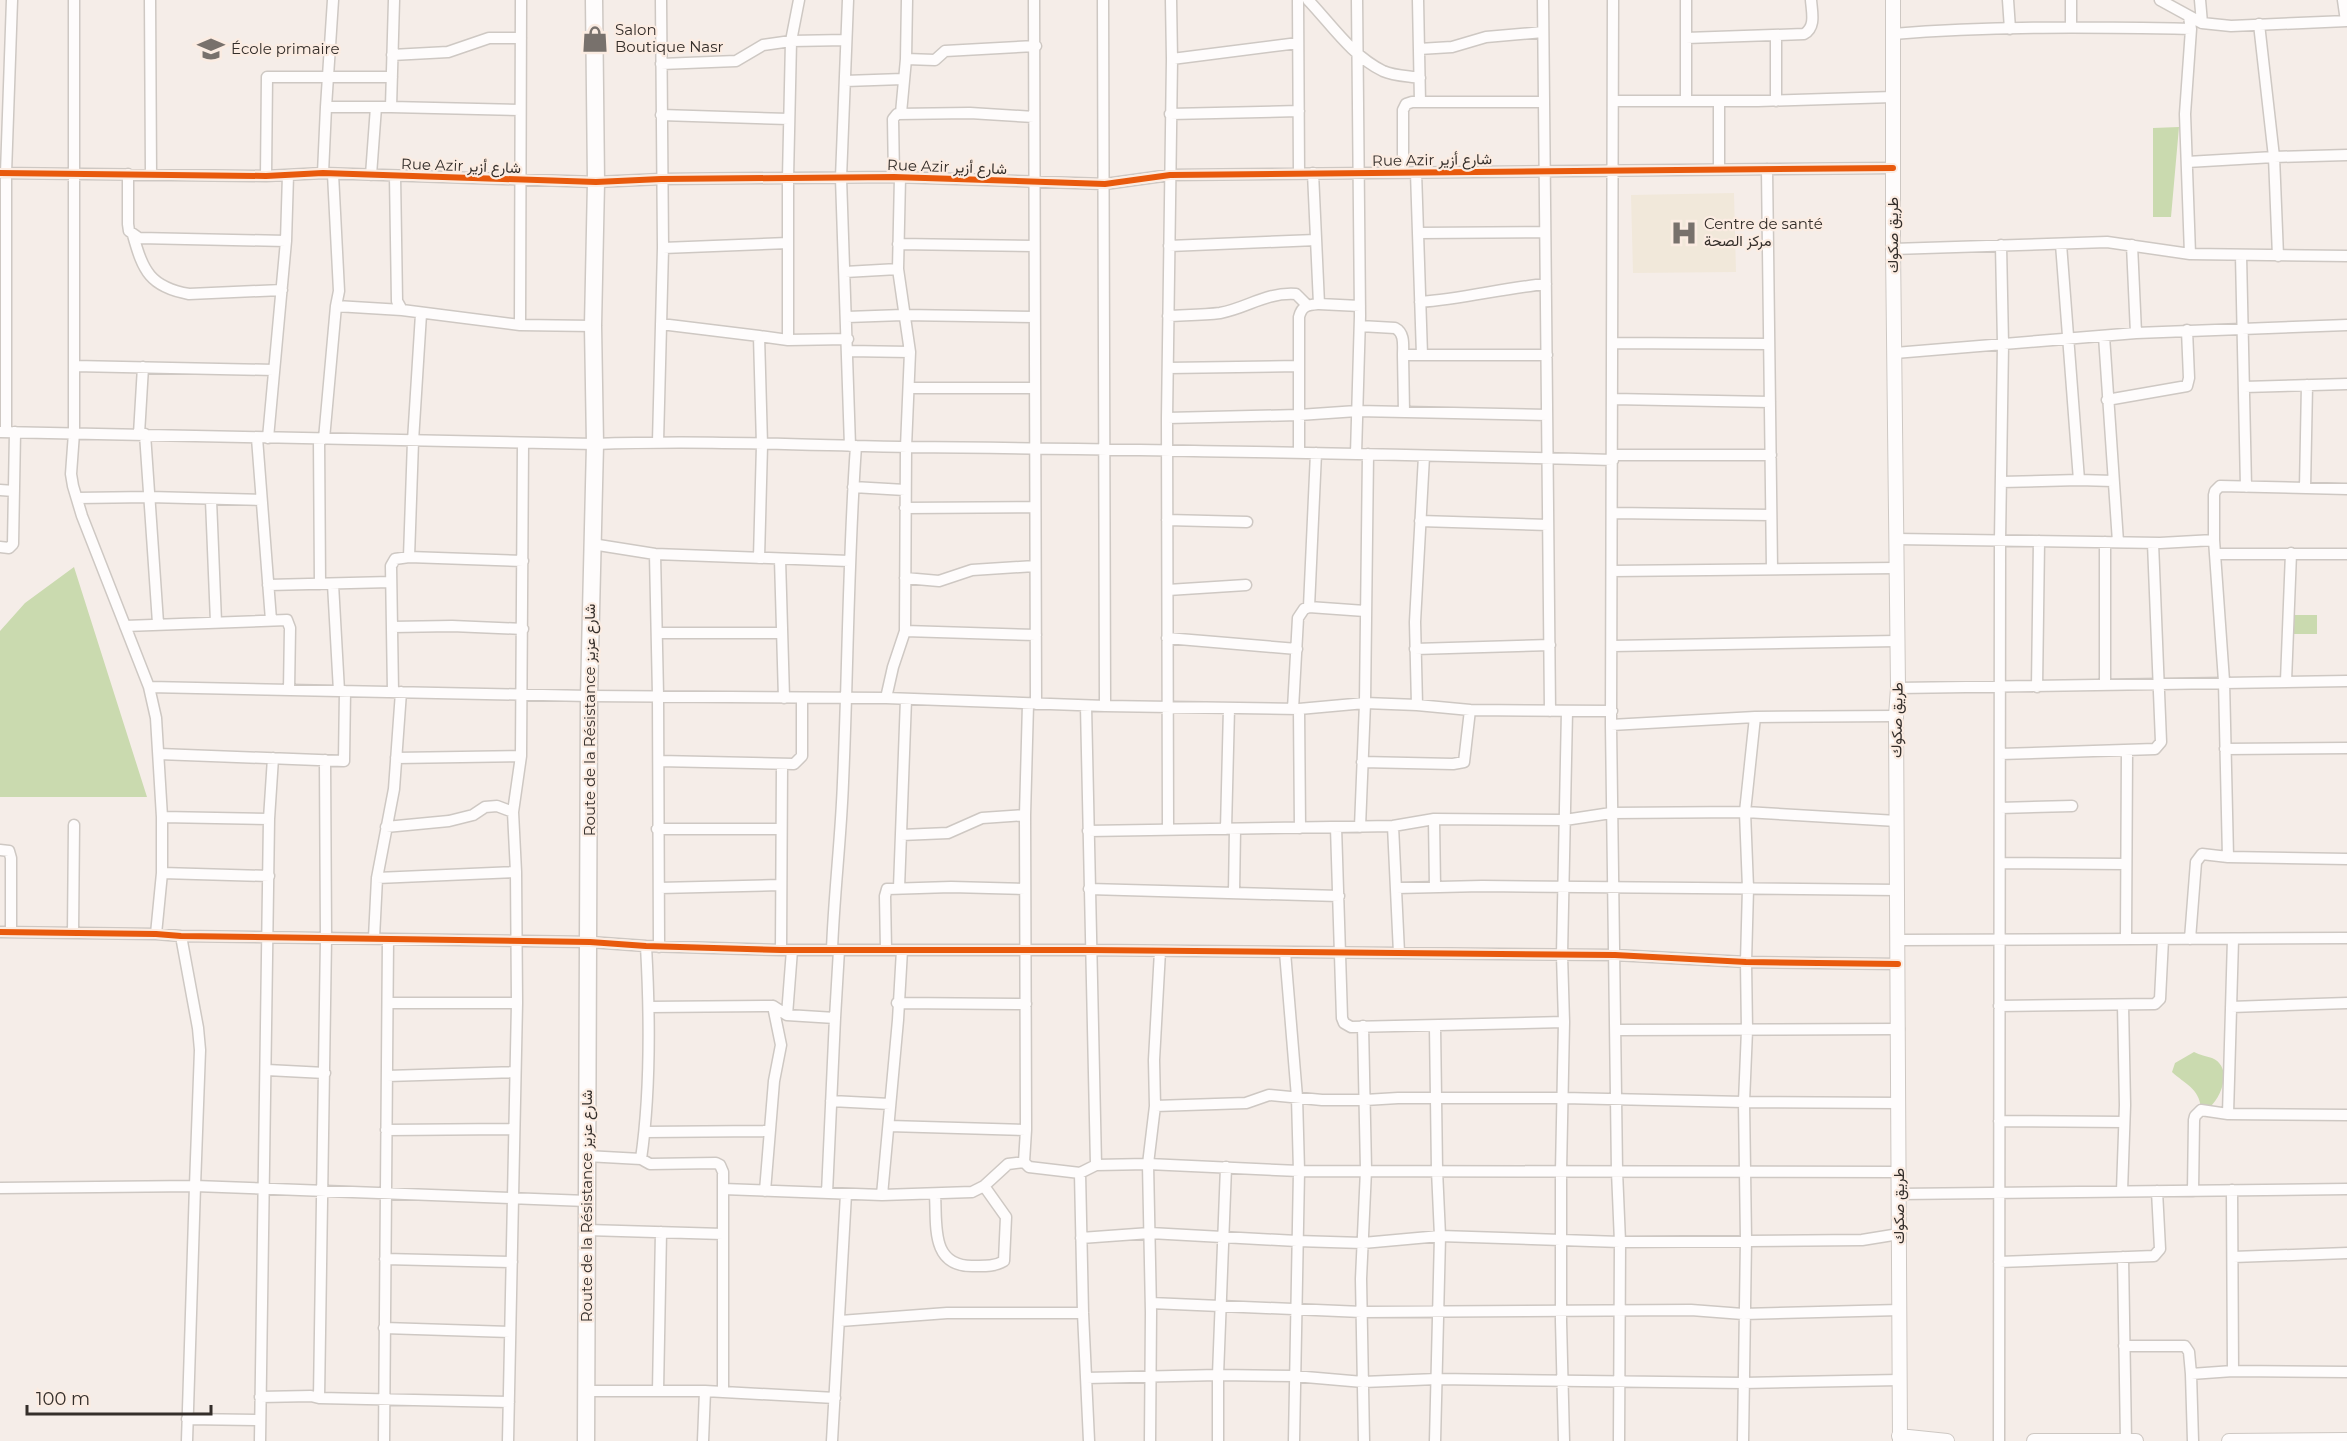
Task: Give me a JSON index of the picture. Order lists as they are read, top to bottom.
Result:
{
  "streets": {
    "main road": ["Route de la Résistance شارع عزيز"],
    "street": ["Rue Azir شارع أزير", "طريق صكوك"]
  },
  "crossings": [
    ["Rue Azir شارع أزير", "طريق صكوك"],
    ["Rue Azir شارع أزير", "Route de la Résistance شارع عزيز"]
  ],
  "places": {
    "shop": ["Salon Boutique Nasr"],
    "school or university": ["École primaire"],
    "hospital": ["Centre de santé مركز الصحة"]
  },
  "scale_bar": "100 m"
}
